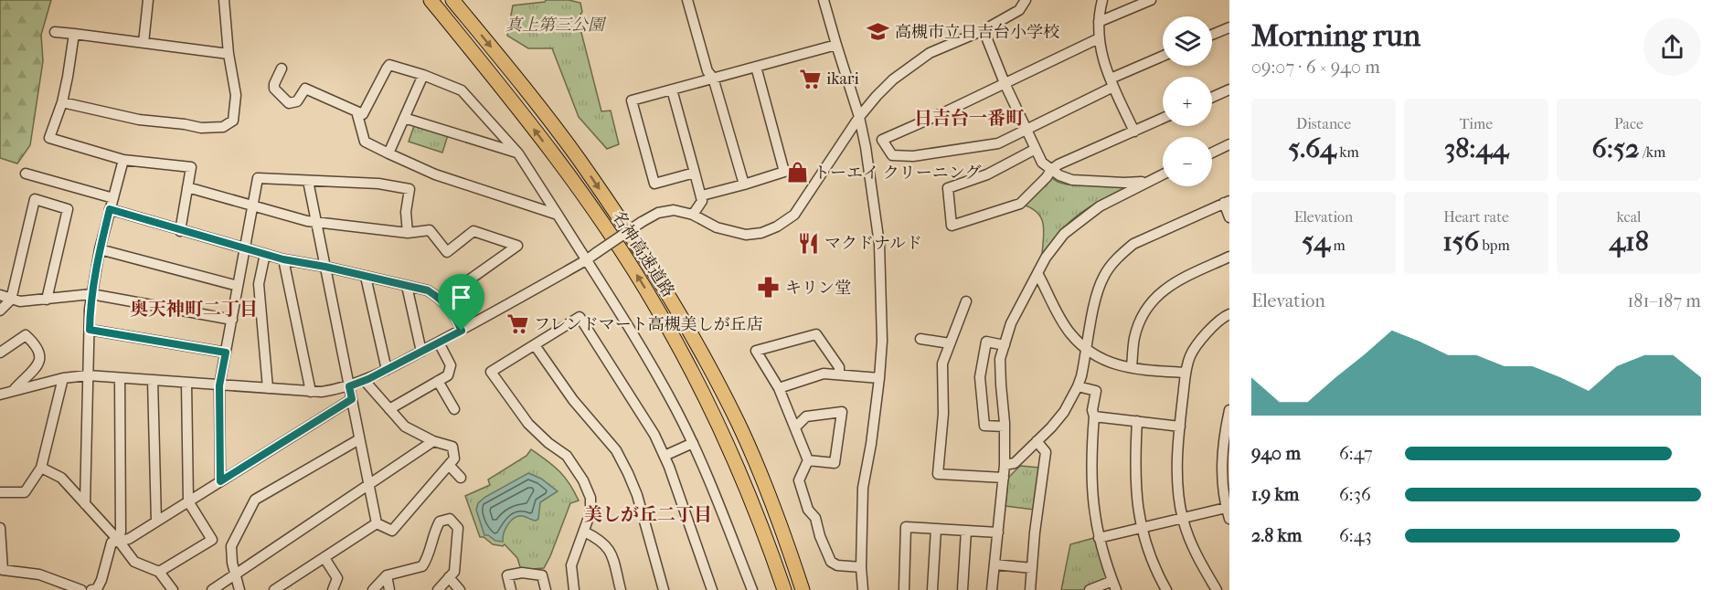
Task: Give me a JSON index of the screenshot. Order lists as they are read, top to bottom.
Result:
{
  "streets": {
    "highway": ["名神高速道路"]
  },
  "districts": ["日吉台一番町", "奥天神町二丁目", "美しが丘二丁目"],
  "parks": ["真上第三公園"],
  "places": {
    "school or university": ["高槻市立日吉台小学校"],
    "supermarket": ["ikari", "フレンドマート高槻美しが丘店"],
    "shop": ["トーエイ クリーニング"],
    "restaurant": ["マクドナルド"],
    "pharmacy": ["キリン堂"]
  },
  "page": {
    "heading": ["Morning run", "09:07 · 6 × 940 m"],
    "map_buttons": ["+", "−"],
    "stats": [
      ["Distance", "5.64 km"],
      ["Time", "38:44"],
      ["Pace", "6:52 /km"],
      ["Elevation", "54 m"],
      ["Heart rate", "156 bpm"],
      ["kcal", "418"]
    ],
    "chart": ["Elevation", "181–187 m"],
    "list": [
      {
        "name": "940 m",
        "note": "6:47"
      },
      {
        "name": "1.9 km",
        "note": "6:36"
      },
      {
        "name": "2.8 km",
        "note": "6:43"
      }
    ]
  }
}
